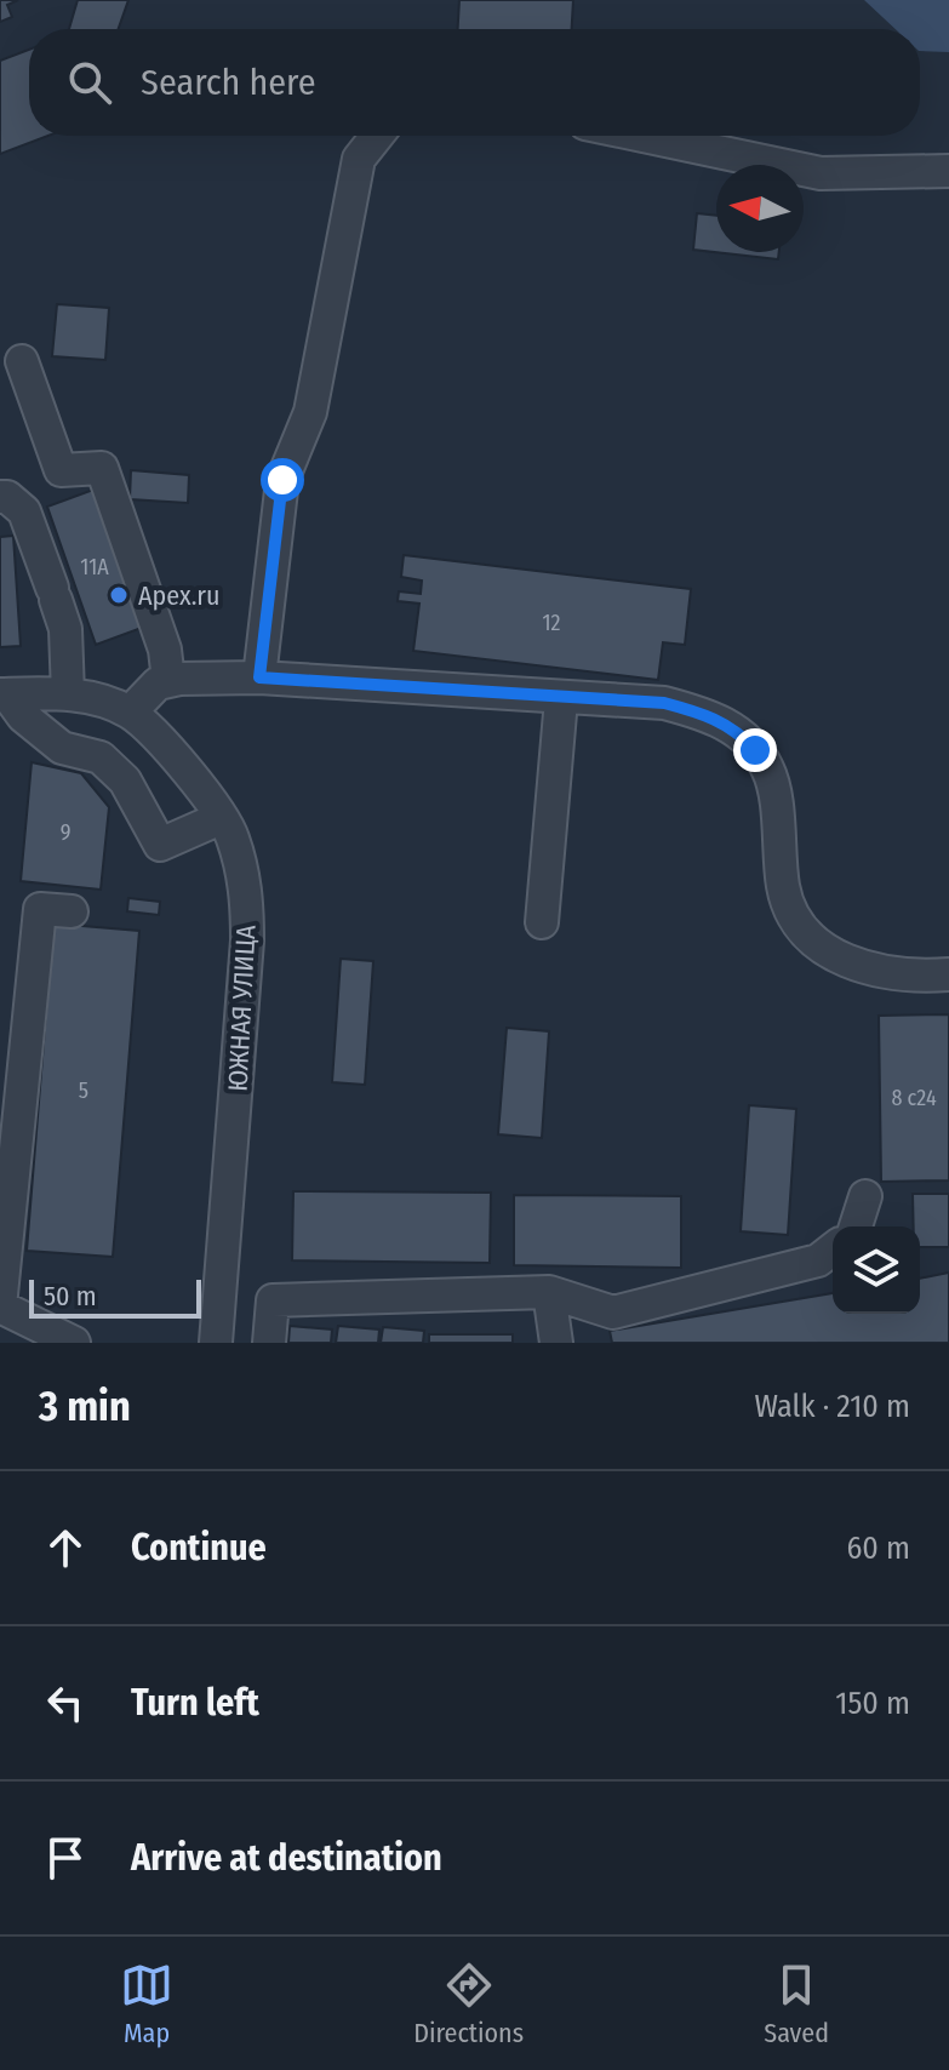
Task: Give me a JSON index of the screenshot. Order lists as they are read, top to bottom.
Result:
{
  "streets": {
    "street": ["ЮЖНАЯ УЛИЦА"]
  },
  "places": ["Apex.ru"],
  "house_numbers": [
    "11А",
    "12",
    "9",
    "5",
    "8 с24"
  ],
  "scale_bar": "50 m",
  "north": "left",
  "page": {
    "search": "Search here",
    "scale": "50 m",
    "heading": ["3 min", "Walk · 210 m"],
    "list": [
      ["Continue", "60 m"],
      ["Turn left", "150 m"],
      "Arrive at destination"
    ],
    "nav": ["Map", "Directions", "Saved"]
  }
}
